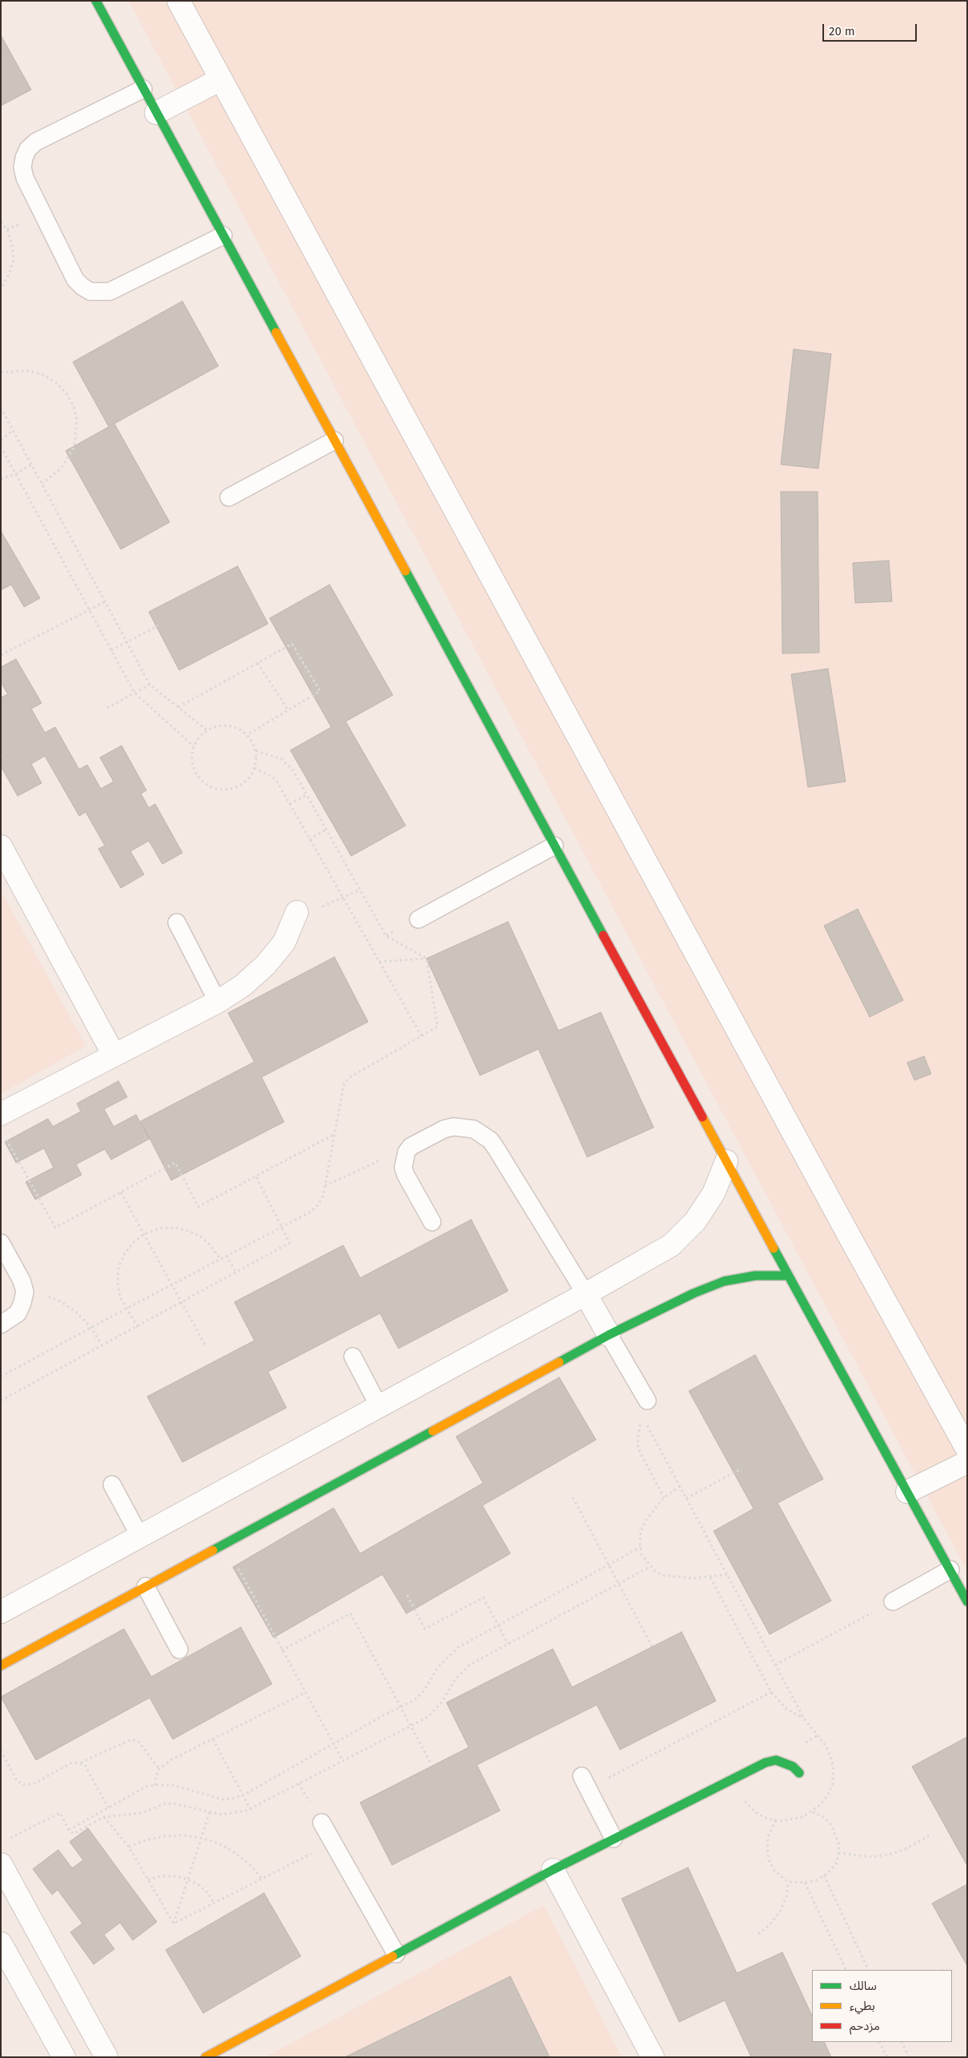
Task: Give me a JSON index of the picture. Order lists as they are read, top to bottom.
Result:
{
  "legend": ["سالك", "بطيء", "مزدحم"],
  "scale_bar": "20 m"
}
